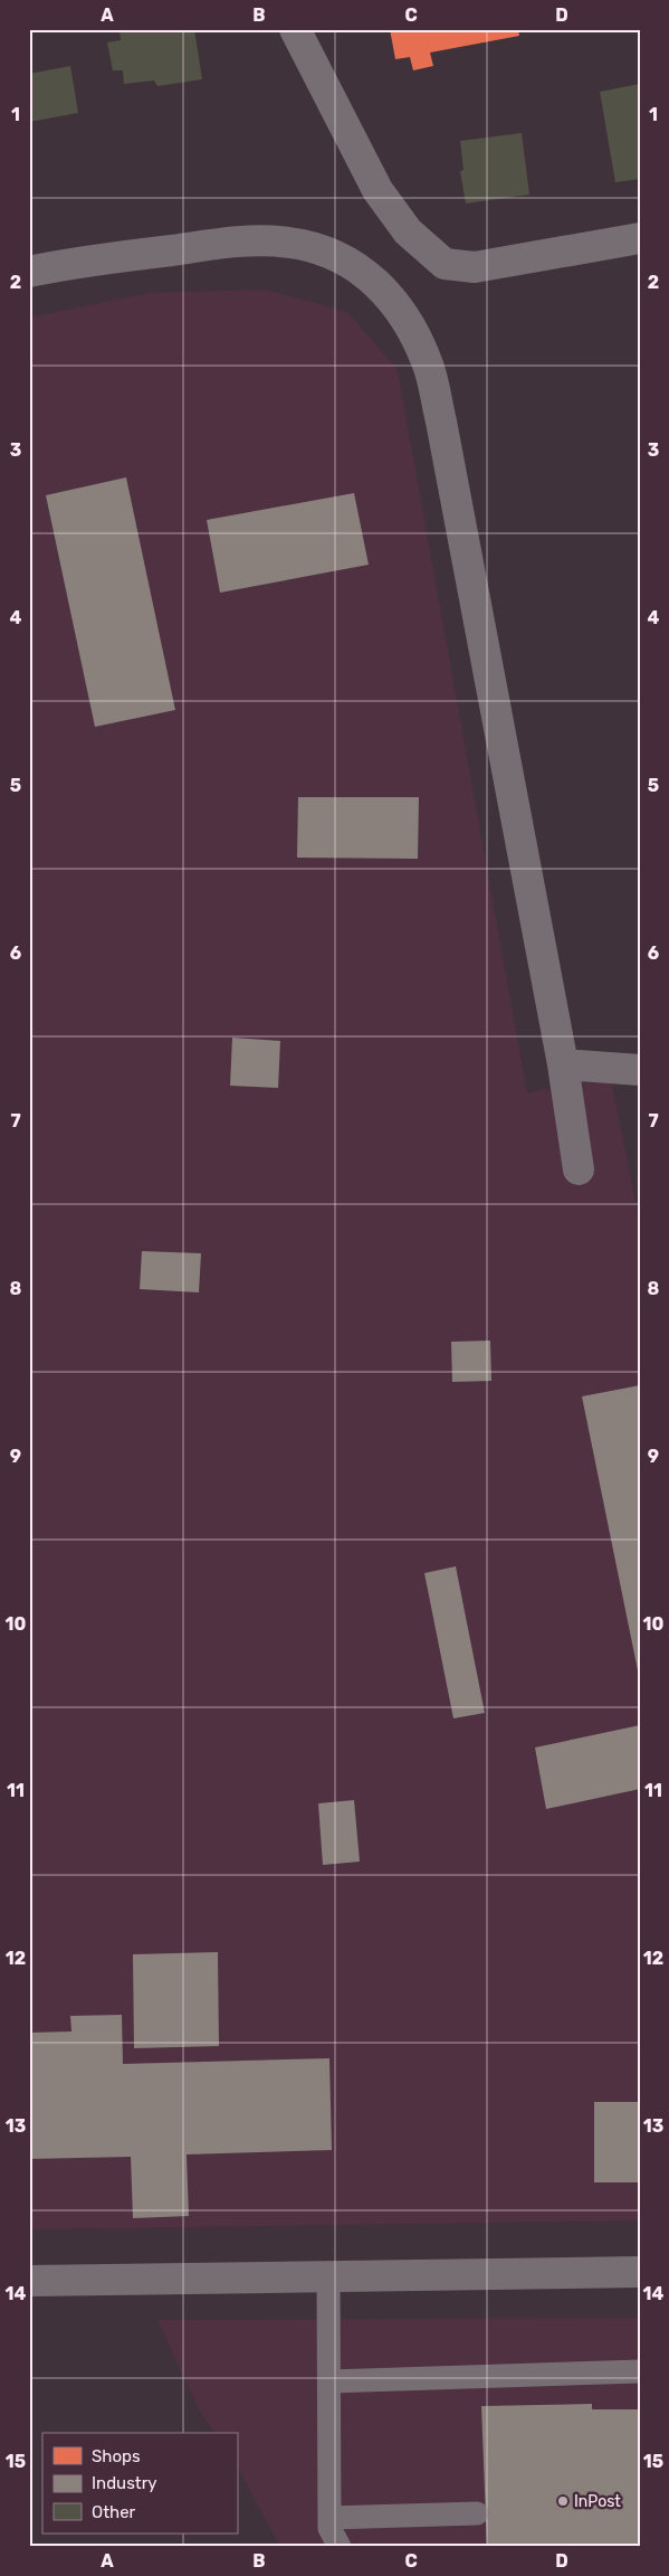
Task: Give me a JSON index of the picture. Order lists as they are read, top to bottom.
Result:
{
  "places": ["InPost"],
  "legend": ["Shops", "Industry", "Other"],
  "grid": {
    "columns": [
      "A",
      "B",
      "C",
      "D"
    ],
    "rows": [
      "1",
      "2",
      "3",
      "4",
      "5",
      "6",
      "7",
      "8",
      "9",
      "10",
      "11",
      "12",
      "13",
      "14",
      "15"
    ]
  }
}
